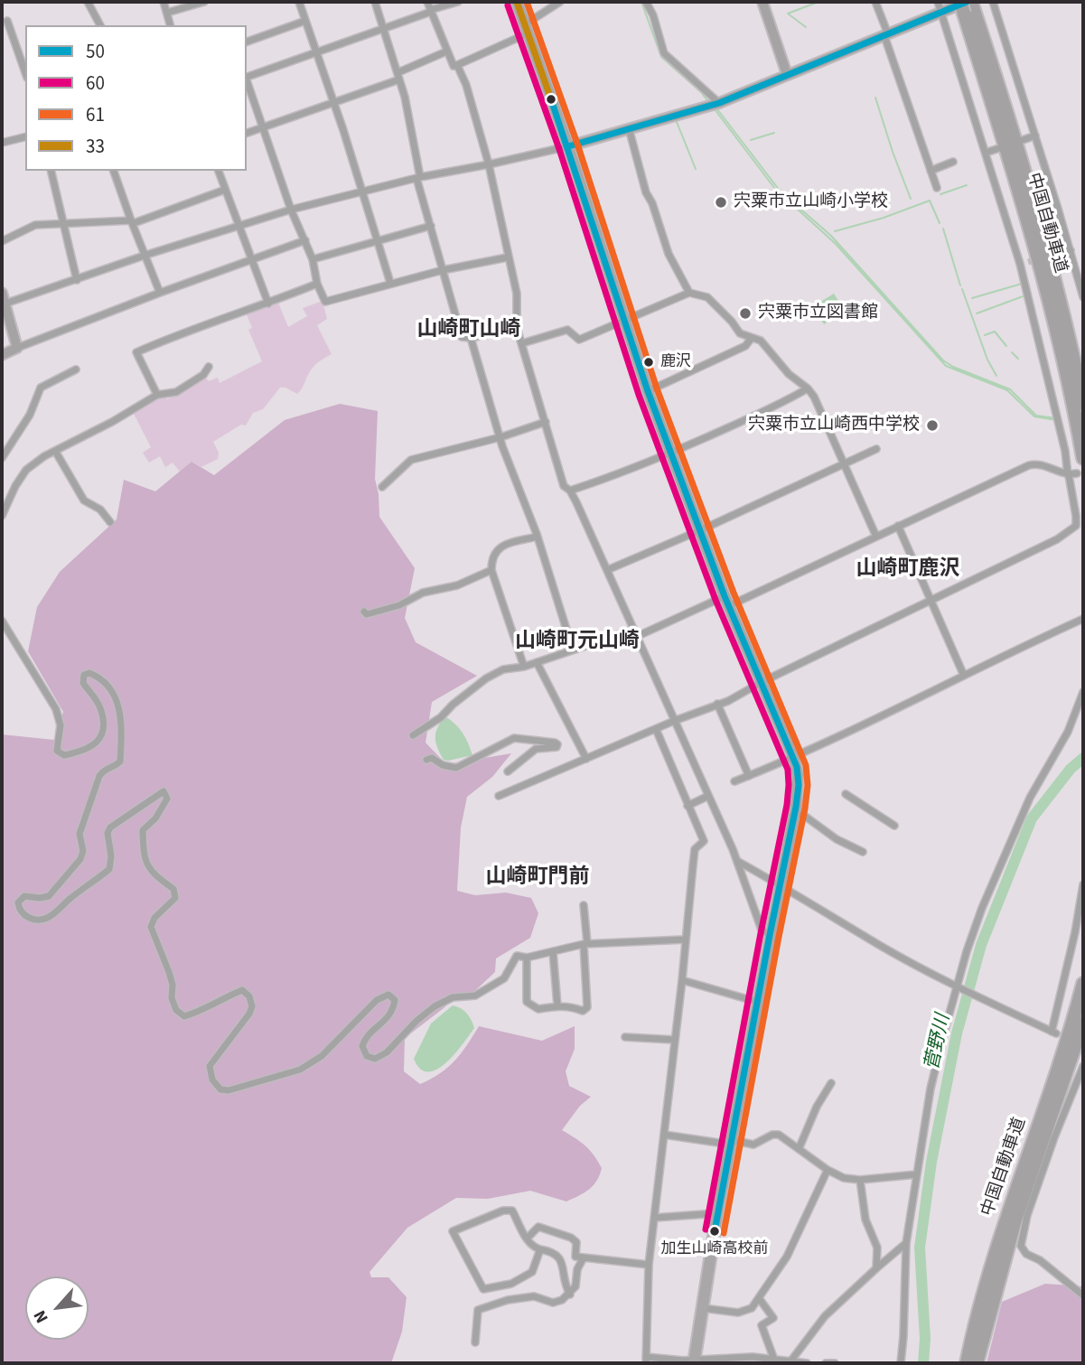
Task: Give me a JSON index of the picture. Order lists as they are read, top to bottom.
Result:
{
  "streets": {
    "highway": ["中国自動車道"]
  },
  "districts": [
    "山崎町山崎",
    "山崎町鹿沢",
    "山崎町元山崎",
    "山崎町門前"
  ],
  "water": ["菅野川"],
  "places": [
    "宍粟市立山崎小学校",
    "宍粟市立図書館",
    "鹿沢",
    "宍粟市立山崎西中学校",
    "加生山崎高校前"
  ],
  "lines": [
    "transit line 50",
    "transit line 61",
    "transit line 33",
    "transit line 60"
  ],
  "legend": [
    "50",
    "60",
    "61",
    "33"
  ],
  "north": "bottom left"
}
